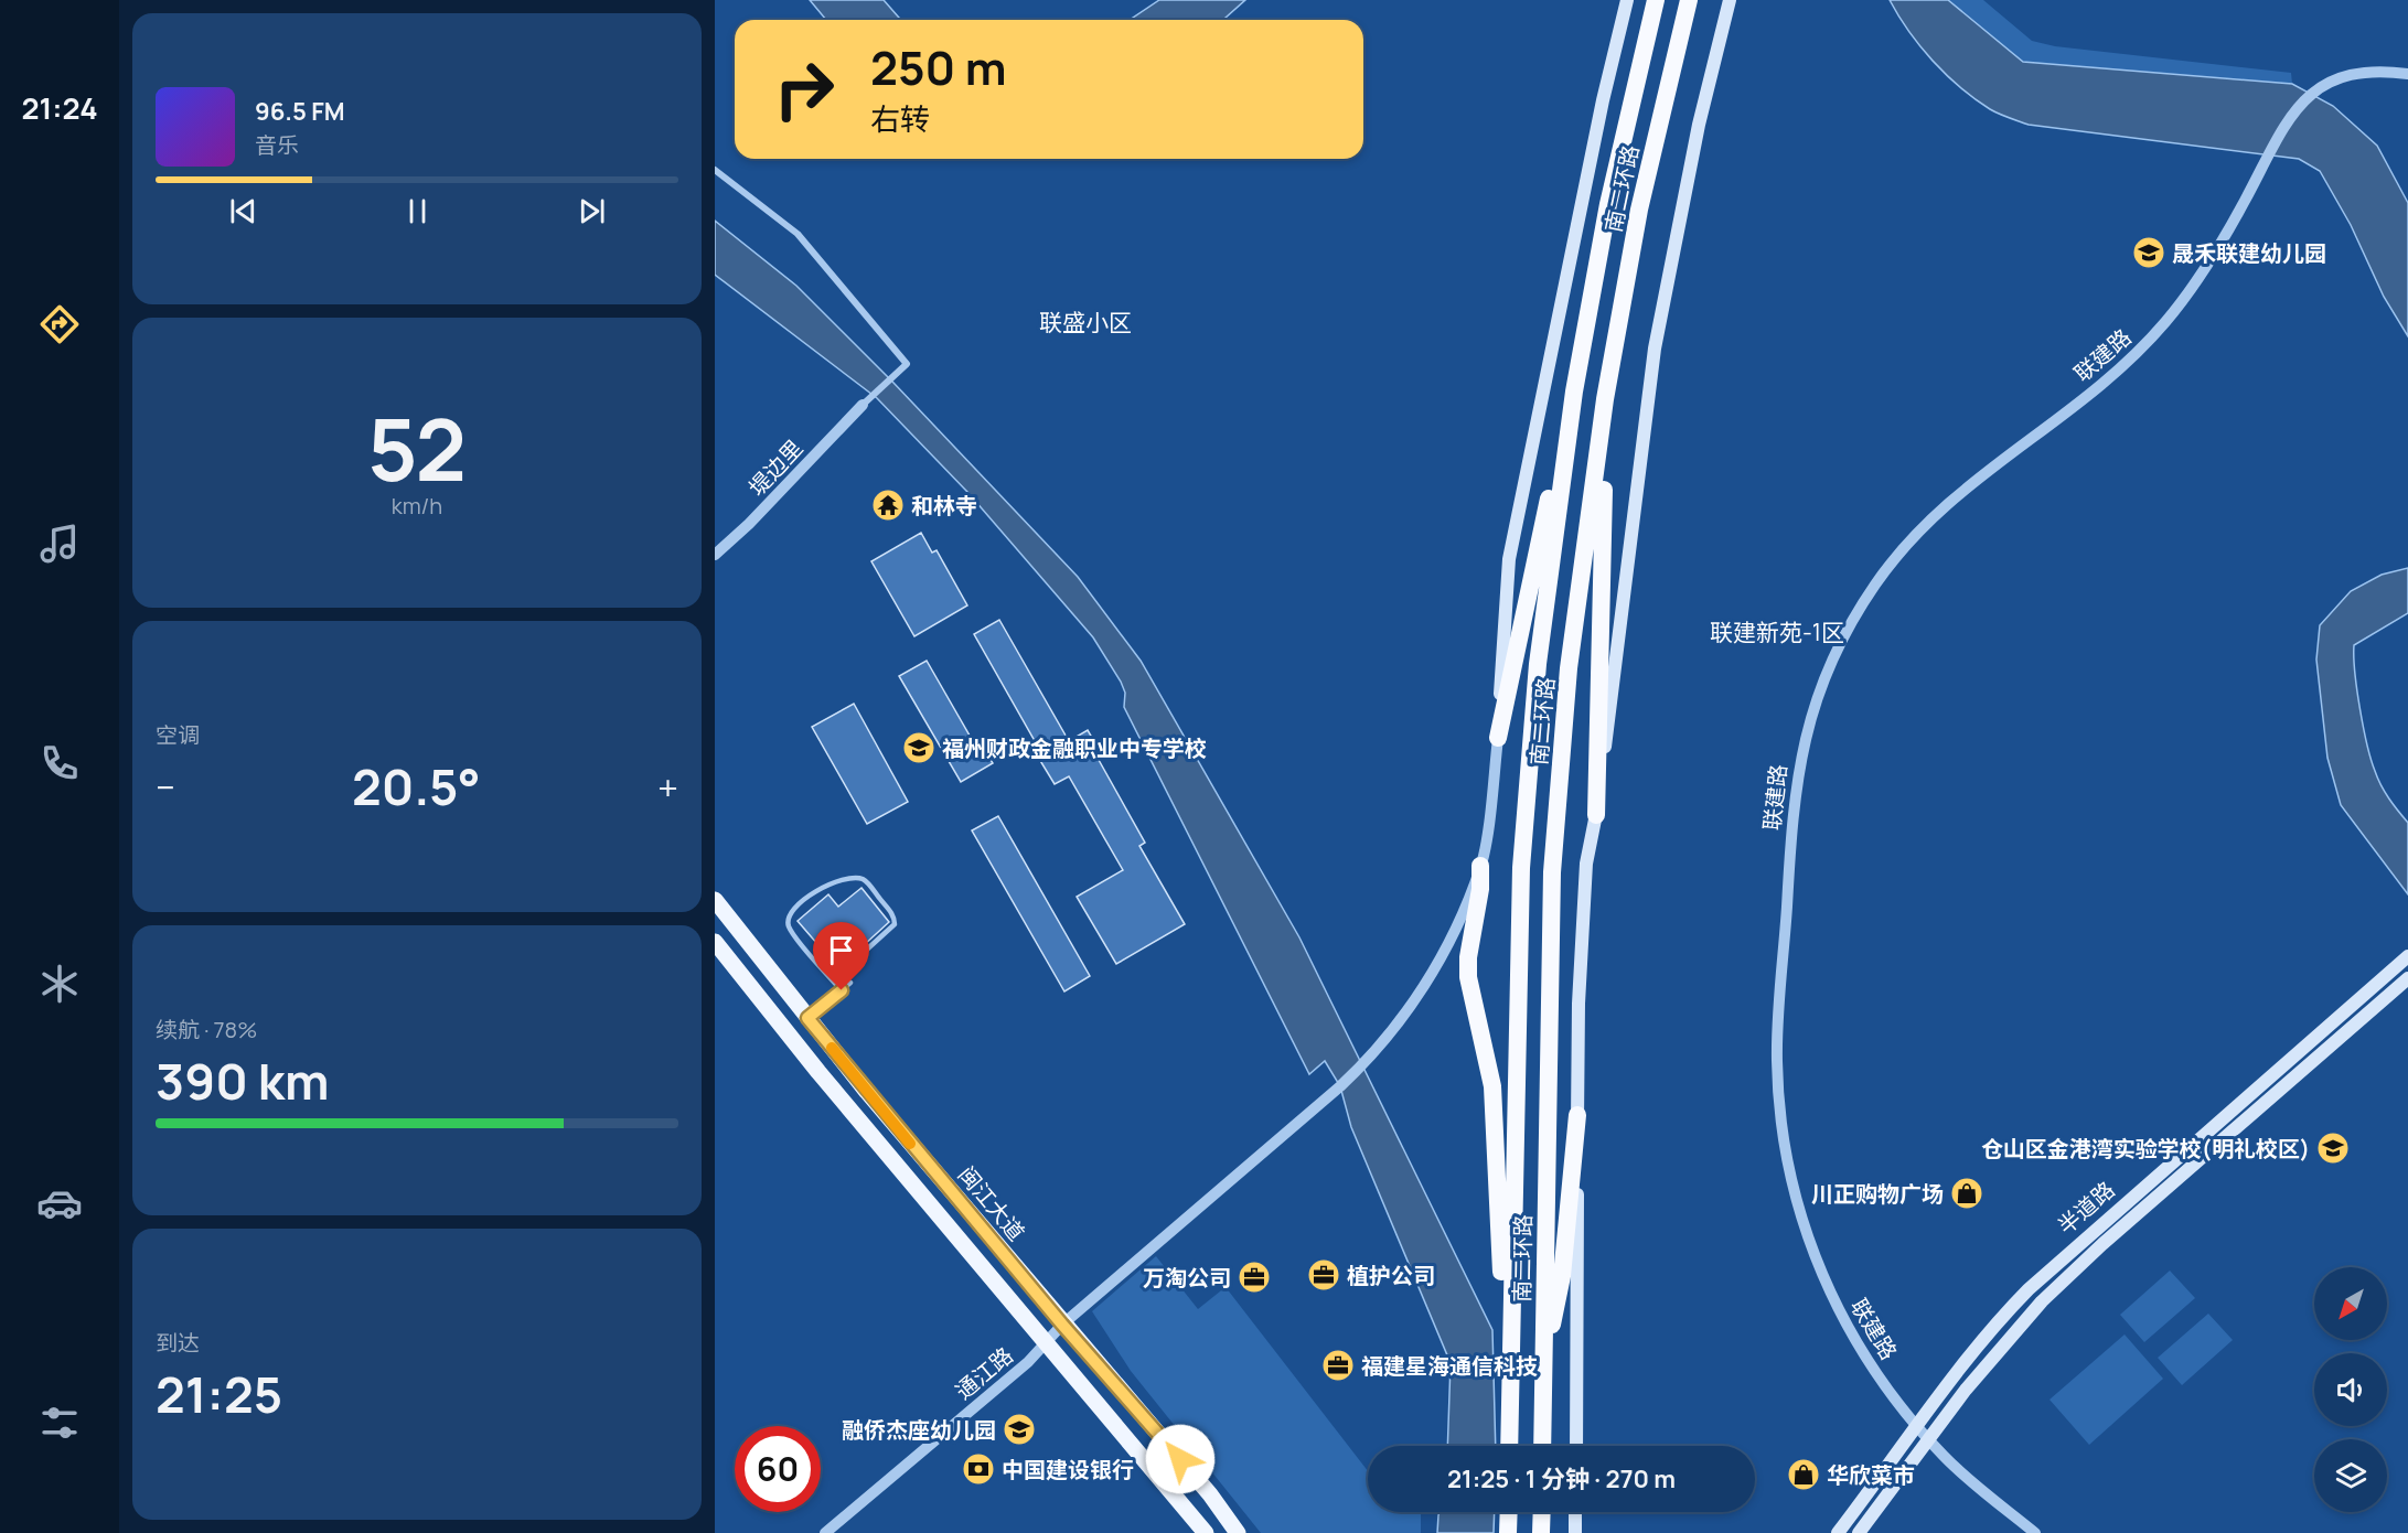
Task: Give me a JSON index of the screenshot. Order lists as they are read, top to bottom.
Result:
{
  "streets": {
    "highway": ["南二环路"],
    "main road": ["闽江大道", "半道路"],
    "street": ["联建路", "堤边里", "通江路"]
  },
  "crossings": [
    ["联建路", "半道路"],
    ["闽江大道", "通江路"]
  ],
  "districts": ["联盛小区", "联建新苑-1区"],
  "places": {
    "school or university": [
      "晟禾联建幼儿园",
      "福州财政金融职业中专学校",
      "仓山区金港湾实验学校(明礼校区)",
      "融侨杰座幼儿园"
    ],
    "temple": ["和林寺"],
    "shop": ["川正购物广场", "华欣菜市"],
    "office": ["植护公司", "万淘公司", "福建星海通信科技"],
    "bank": ["中国建设银行"]
  },
  "north": "bottom left",
  "page": {
    "tabs": "21:24",
    "turn": ["250 m", "右转"],
    "song": ["96.5 FM", "音乐"],
    "tile": [
      ["52", "km/h"],
      "空调",
      ["续航 · 78%", "390 km"],
      ["到达", "21:25"]
    ],
    "heat": ["−", "20.5°", "+"],
    "limit": "60",
    "trip": "21:25 · 1 分钟 · 270 m"
  }
}
